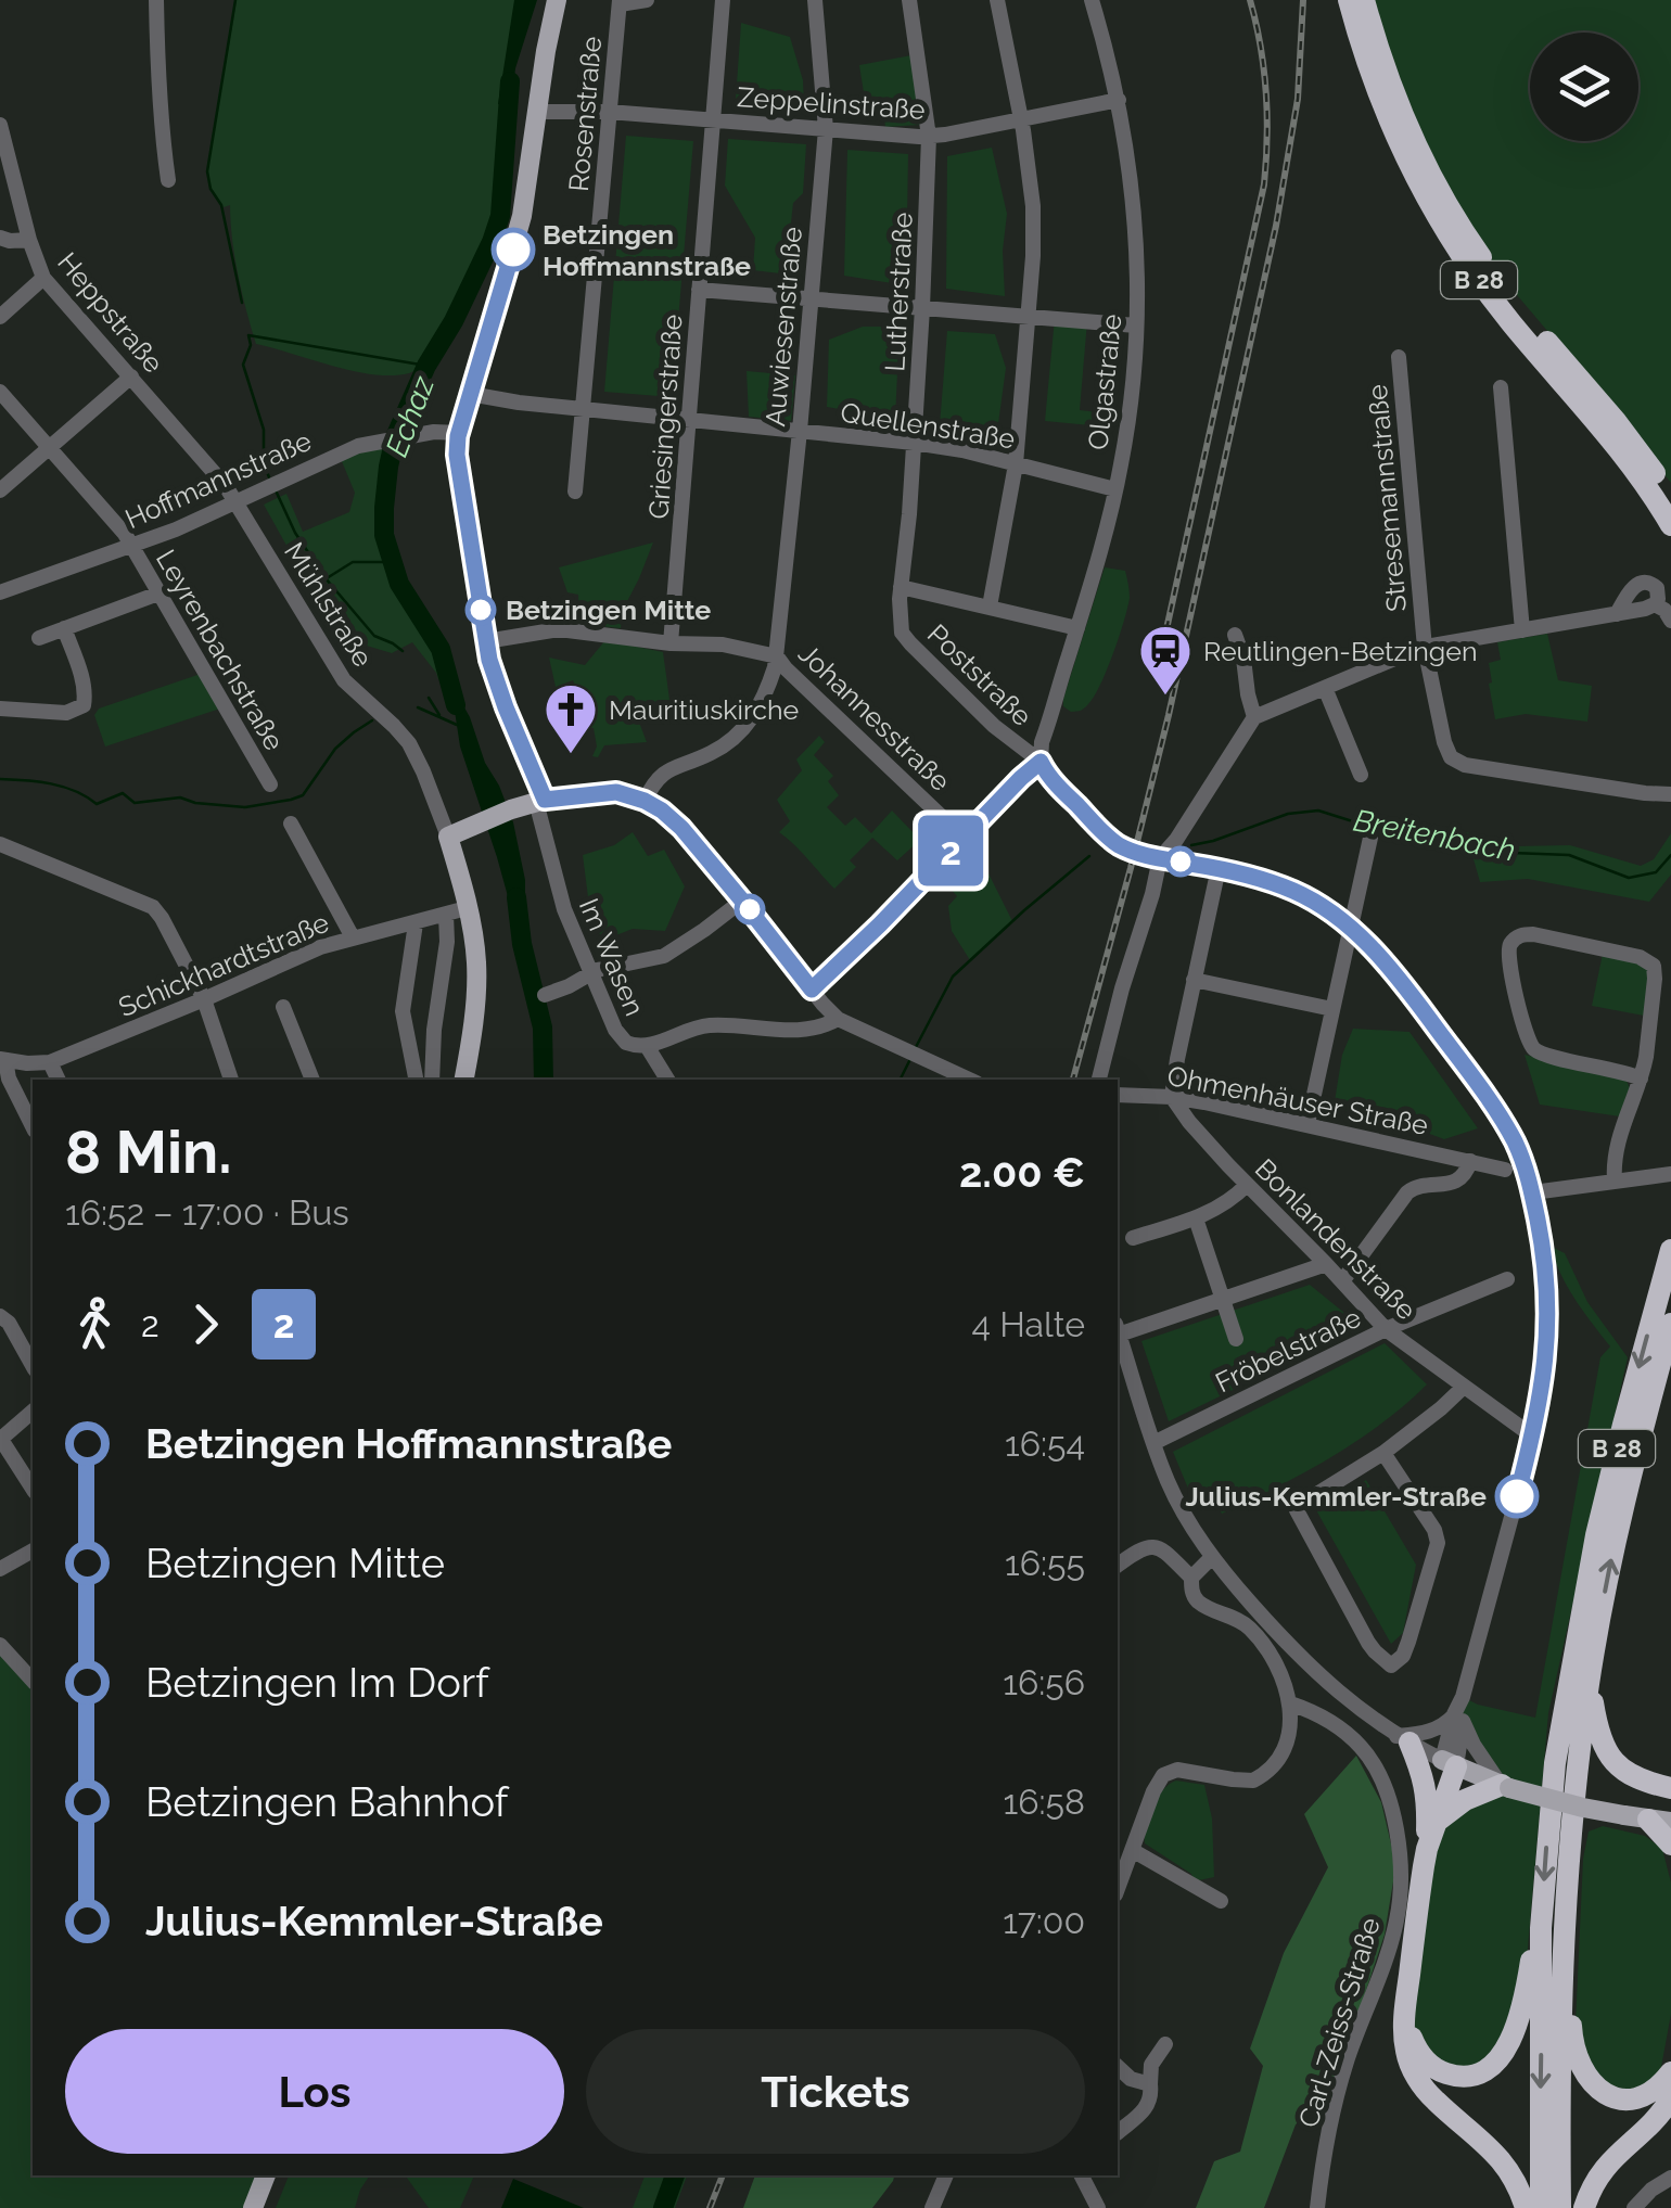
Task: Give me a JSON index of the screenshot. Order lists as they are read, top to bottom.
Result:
{
  "streets": {
    "highway": ["B 28"],
    "street": [
      "Zeppelinstraße",
      "Rosenstraße",
      "Lutherstraße",
      "Heppstraße",
      "Auwiesenstraße",
      "Olgastraße",
      "Griesingerstraße",
      "Quellenstraße",
      "Hoffmannstraße",
      "Stresemannstraße",
      "Mühlstraße",
      "Leyrenbachstraße",
      "Poststraße",
      "Johannesstraße",
      "Im Wasen",
      "Schickhardtstraße",
      "Ohmenhäuser Straße",
      "Bonlandenstraße",
      "Fröbelstraße",
      "Carl-Zeiss-Straße"
    ]
  },
  "crossings": [
    ["Zeppelinstraße", "Rosenstraße"],
    ["Zeppelinstraße", "Lutherstraße"],
    ["Zeppelinstraße", "Auwiesenstraße"],
    ["Zeppelinstraße", "Olgastraße"],
    ["Zeppelinstraße", "Griesingerstraße"],
    ["Rosenstraße", "Quellenstraße"],
    ["Lutherstraße", "Quellenstraße"],
    ["Lutherstraße", "Poststraße"],
    ["Heppstraße", "Hoffmannstraße"],
    ["Heppstraße", "Mühlstraße"],
    ["Auwiesenstraße", "Quellenstraße"],
    ["Auwiesenstraße", "Johannesstraße"],
    ["Olgastraße", "Quellenstraße"],
    ["Olgastraße", "Poststraße"],
    ["Griesingerstraße", "Quellenstraße"],
    ["Griesingerstraße", "Johannesstraße"],
    ["Hoffmannstraße", "Mühlstraße"],
    ["Hoffmannstraße", "Leyrenbachstraße"],
    ["Ohmenhäuser Straße", "Bonlandenstraße"],
    ["Bonlandenstraße", "Fröbelstraße"]
  ],
  "water": ["Echaz", "Breitenbach"],
  "places": {
    "other": ["Betzingen Hoffmannstraße", "Betzingen Mitte", "Julius-Kemmler-Straße"],
    "station": ["Reutlingen-Betzingen"],
    "church": ["Mauritiuskirche"]
  },
  "lines": ["bus line 2"],
  "page": {
    "on_map": "2",
    "heading": ["8 Min.", "16:52 – 17:00 · Bus", "2.00 €"],
    "legs": ["2", "2", "4 Halte"],
    "list": [
      {
        "name": "Betzingen Hoffmannstraße",
        "value": "16:54"
      },
      {
        "name": "Betzingen Mitte",
        "value": "16:55"
      },
      {
        "name": "Betzingen Im Dorf",
        "value": "16:56"
      },
      {
        "name": "Betzingen Bahnhof",
        "value": "16:58"
      },
      {
        "name": "Julius-Kemmler-Straße",
        "value": "17:00"
      }
    ],
    "buttons": ["Los", "Tickets"]
  }
}
